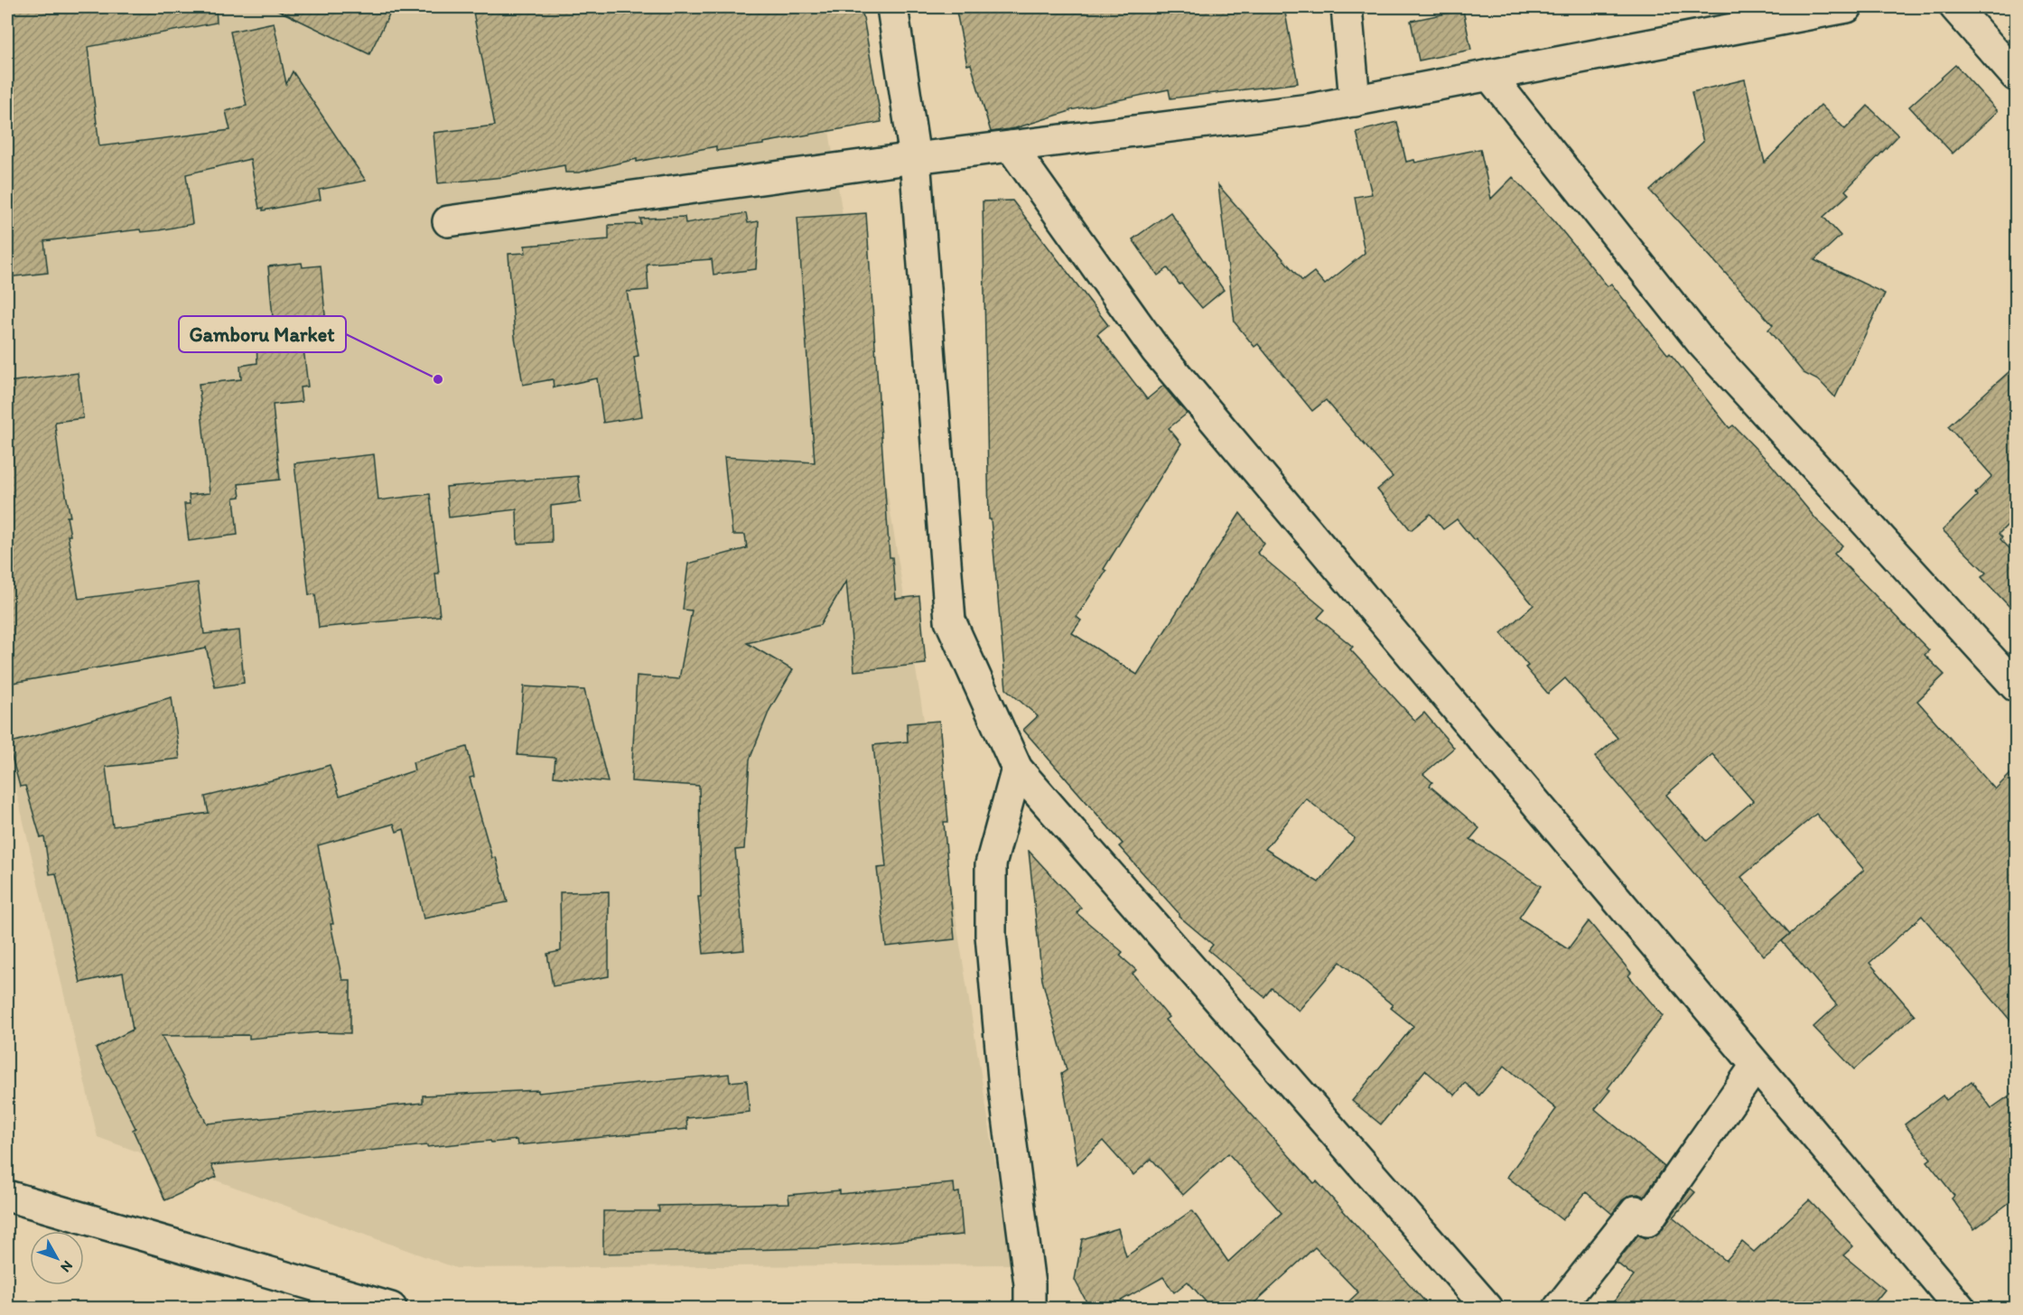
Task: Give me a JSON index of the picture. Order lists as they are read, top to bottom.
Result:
{
  "places": ["Gamboru Market"],
  "north": "bottom right"
}
